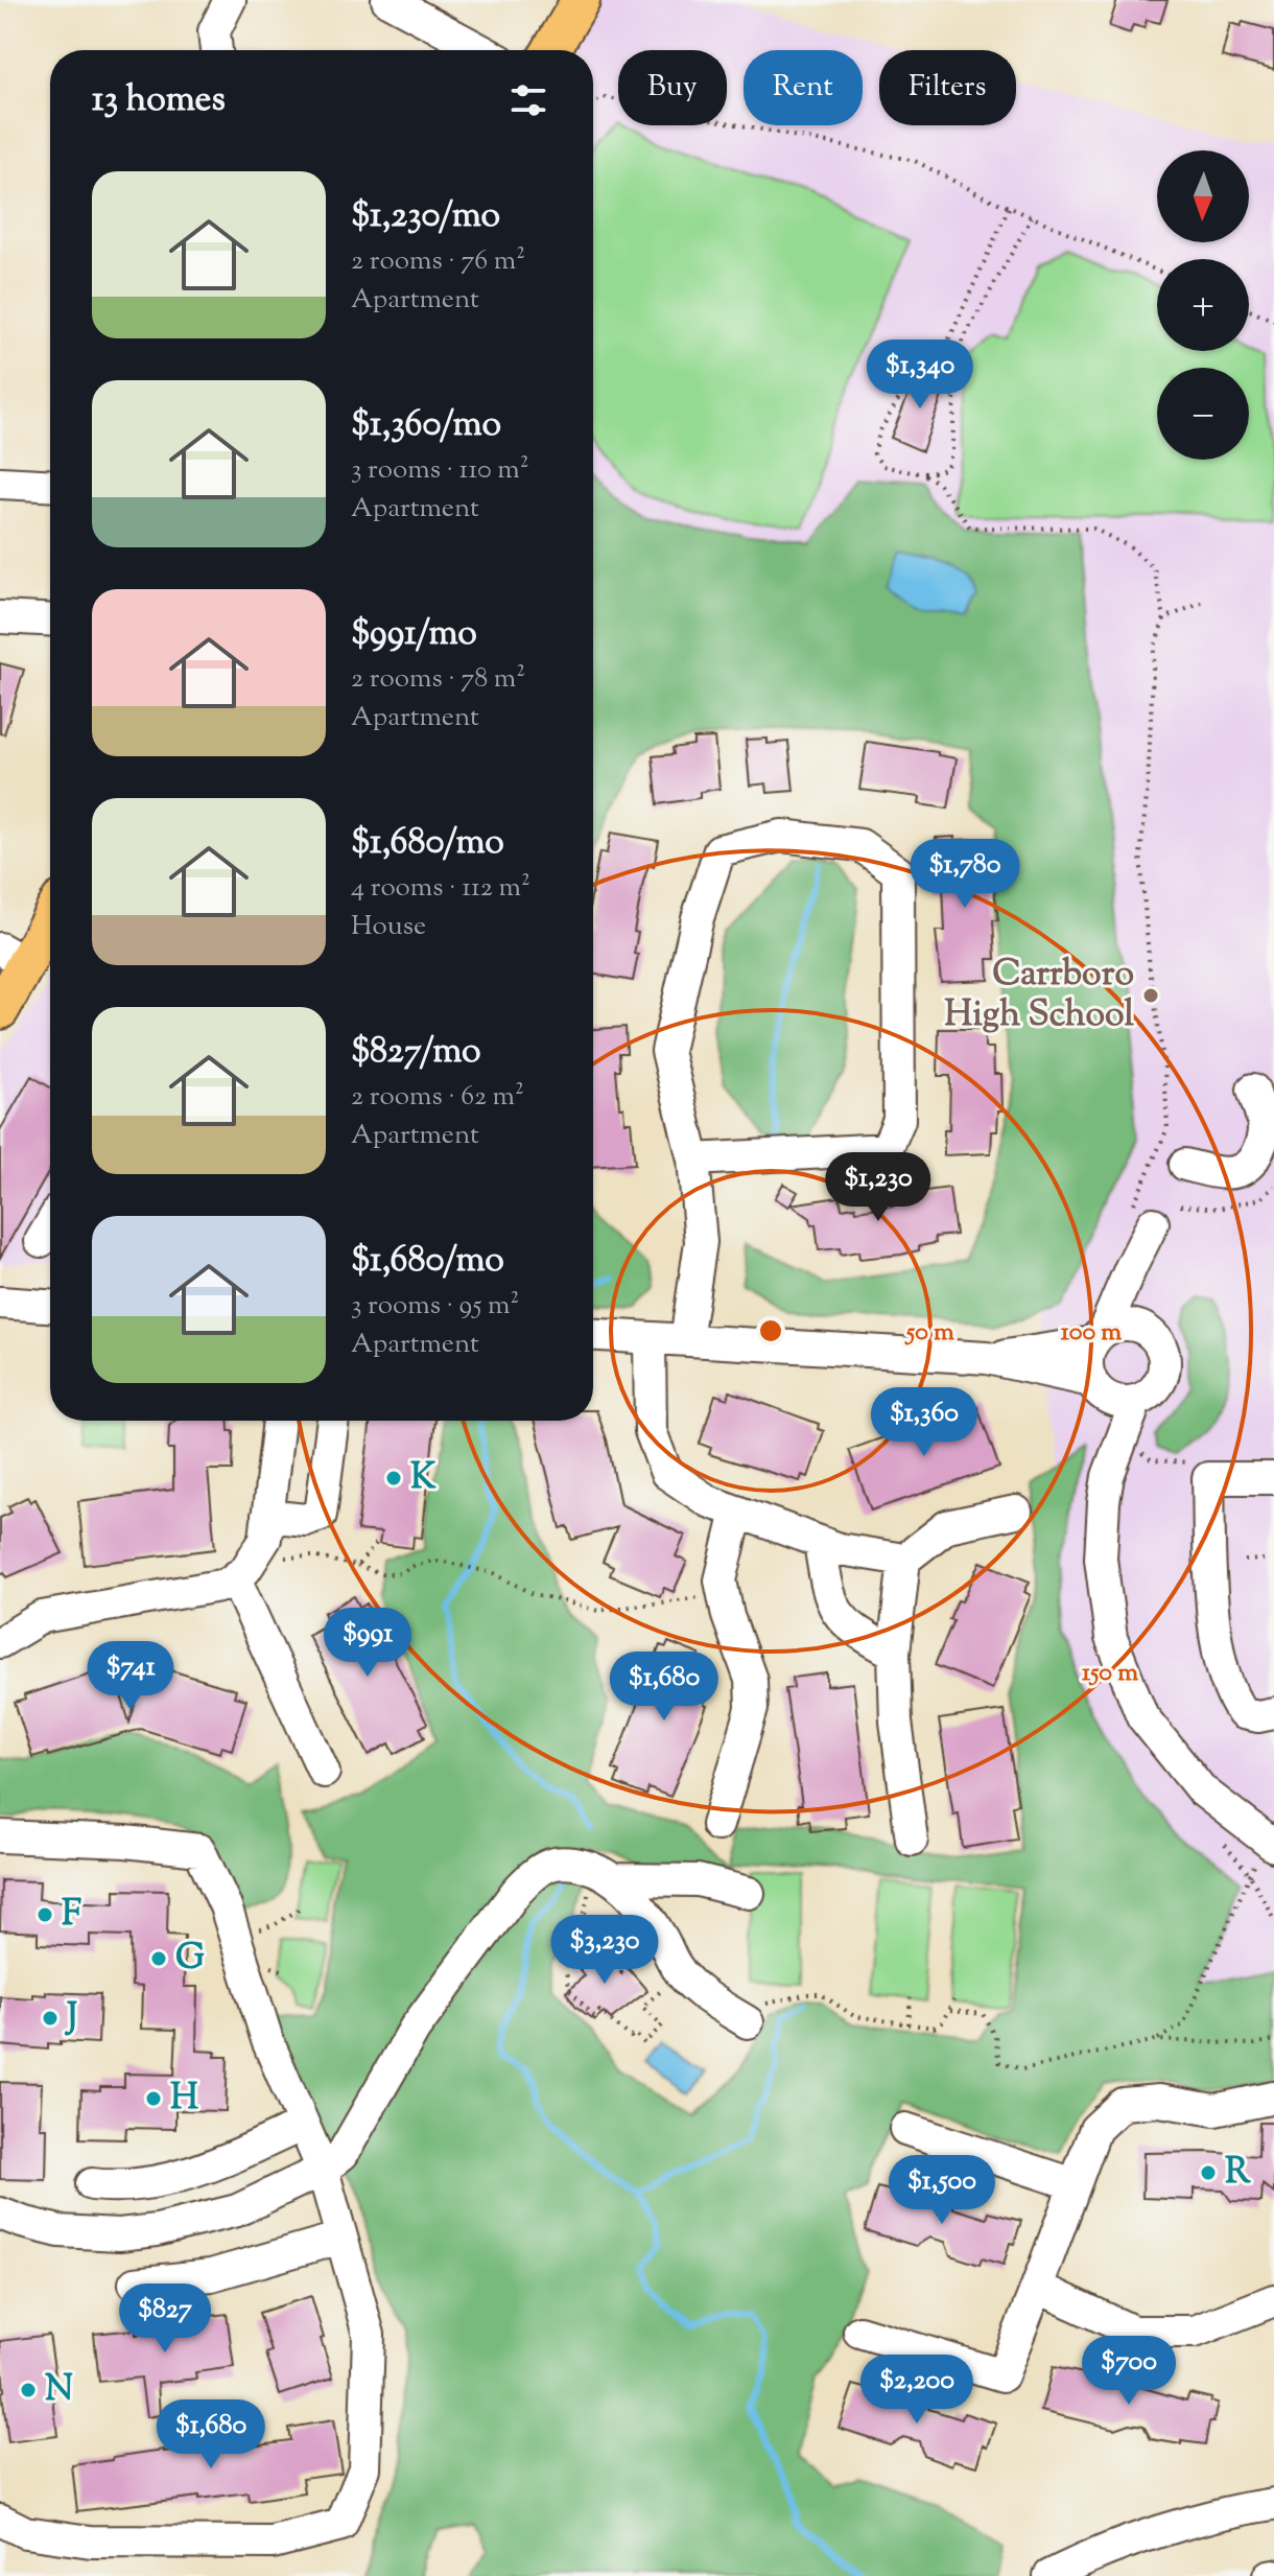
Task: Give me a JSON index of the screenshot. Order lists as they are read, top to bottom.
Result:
{
  "places": [
    "Carrboro High School",
    "K",
    "F",
    "G",
    "J",
    "H",
    "R",
    "N"
  ],
  "north": "bottom",
  "page": {
    "chip": ["Buy", "Rent", "Filters"],
    "heading": "13 homes",
    "map_buttons": ["+", "−"],
    "list": [
      {
        "name": "$1,230/mo",
        "note": "2 rooms · 76 m² · Apartment"
      },
      {
        "name": "$1,360/mo",
        "note": "3 rooms · 110 m² · Apartment"
      },
      {
        "name": "$991/mo",
        "note": "2 rooms · 78 m² · Apartment"
      },
      {
        "name": "$1,680/mo",
        "note": "4 rooms · 112 m² · House"
      },
      {
        "name": "$827/mo",
        "note": "2 rooms · 62 m² · Apartment"
      },
      {
        "name": "$1,680/mo",
        "note": "3 rooms · 95 m² · Apartment"
      }
    ],
    "price": [
      "$1,340",
      "$1,780",
      "$1,230",
      "$1,360",
      "$991",
      "$741",
      "$1,680",
      "$3,230",
      "$1,500",
      "$827",
      "$700",
      "$2,200",
      "$1,680"
    ]
  },
  "rings": ["50 m", "100 m", "150 m"]
}
